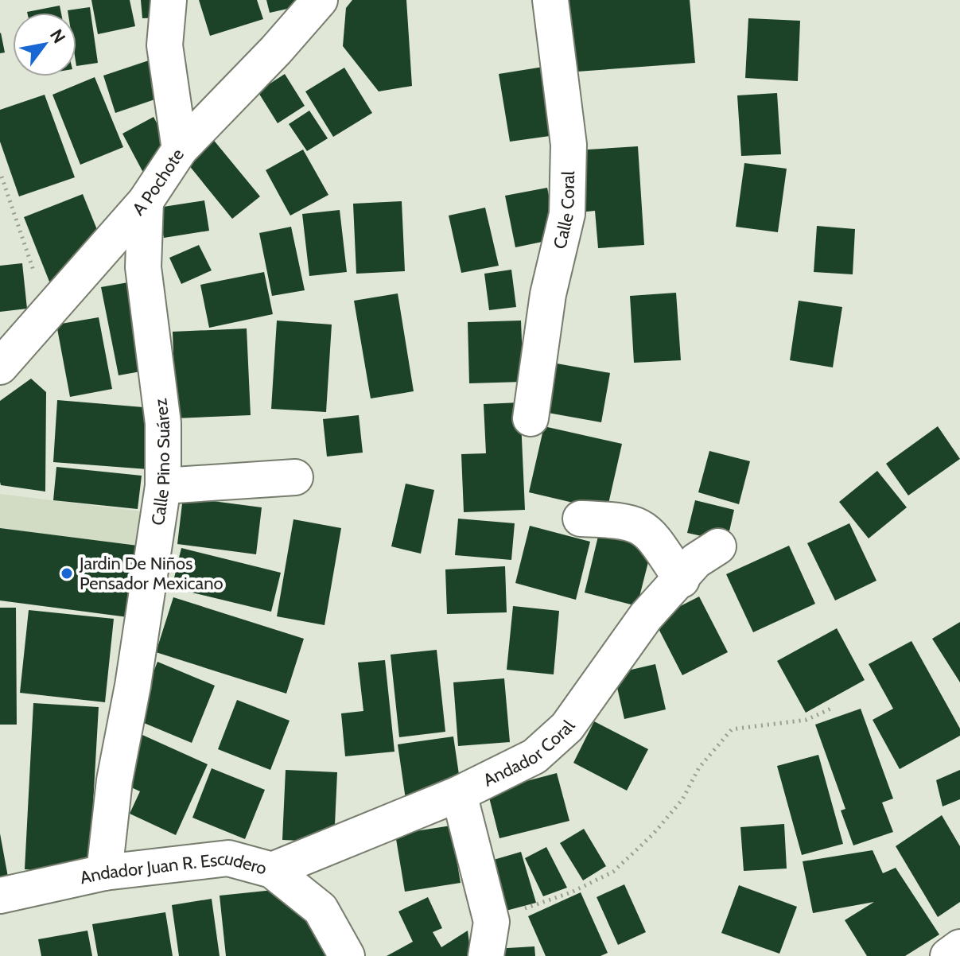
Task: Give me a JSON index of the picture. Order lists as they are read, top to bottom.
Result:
{
  "streets": {
    "street": [
      "A Pochote",
      "Calle Coral",
      "Calle Pino Suárez",
      "Andador Coral",
      "Andador Juan R. Escudero"
    ]
  },
  "crossings": [
    ["A Pochote", "Calle Pino Suárez"],
    ["Calle Pino Suárez", "Andador Juan R. Escudero"],
    ["Andador Coral", "Andador Juan R. Escudero"]
  ],
  "places": ["Jardin De Niños Pensador Mexicano"],
  "north": "top right"
}
